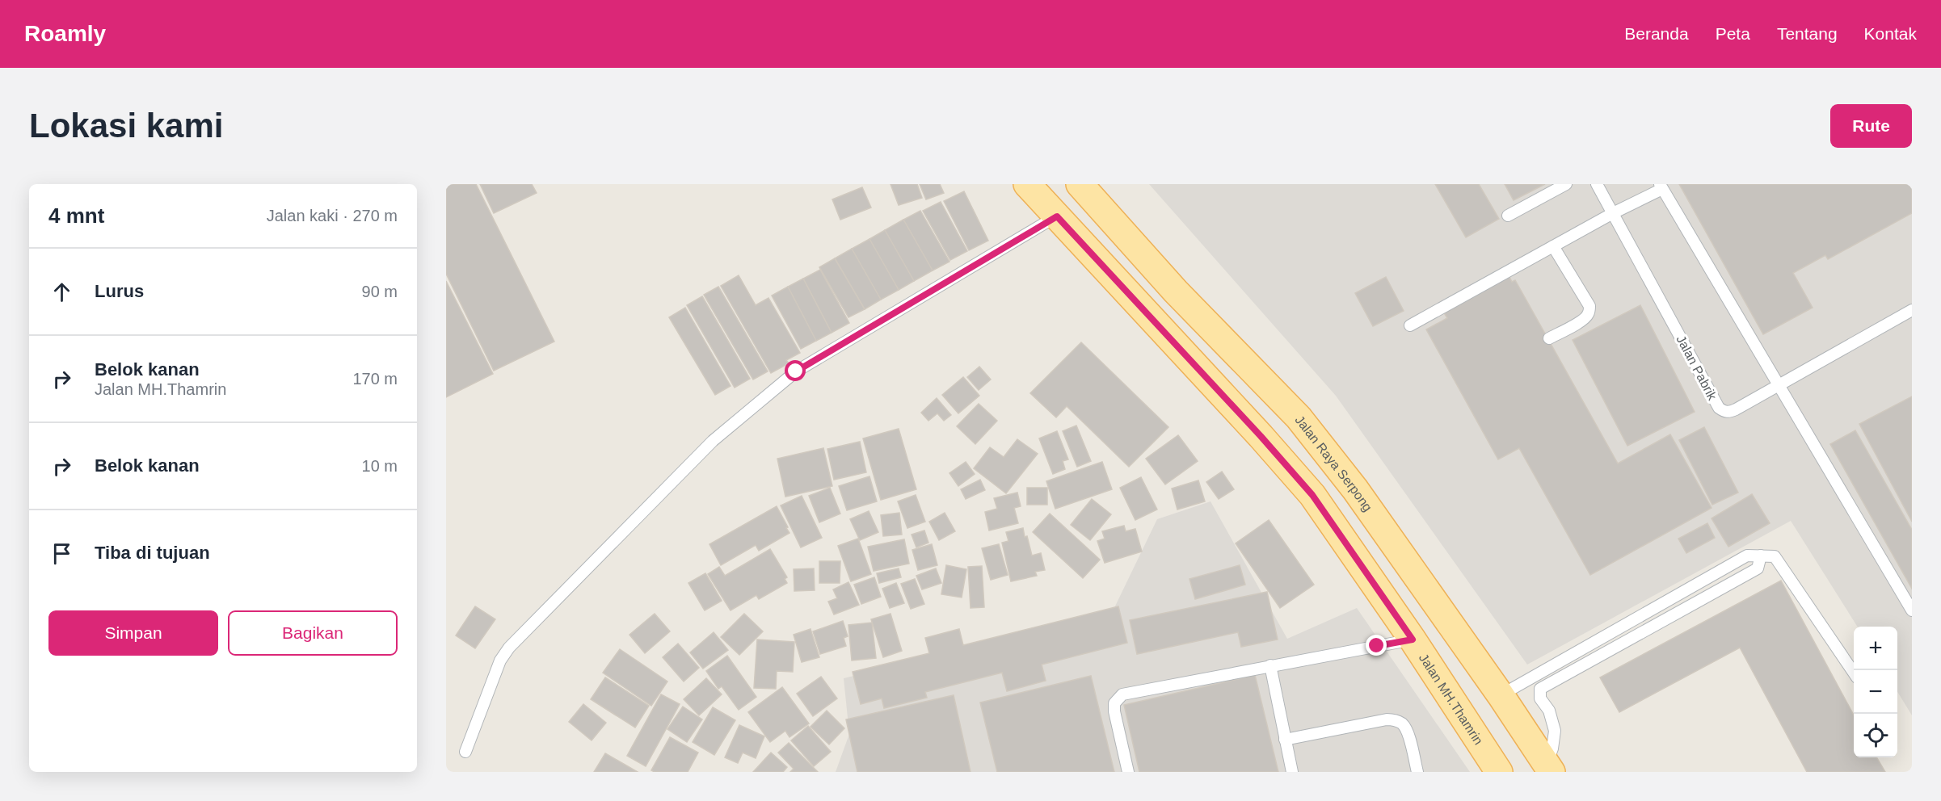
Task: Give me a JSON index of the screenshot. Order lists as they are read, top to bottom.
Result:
{
  "streets": {
    "main road": ["Jalan Raya Serpong", "Jalan MH.Thamrin"],
    "lane": ["Jalan Pabrik"]
  },
  "page": {
    "header": "Roamly",
    "nav": [
      "Beranda",
      "Peta",
      "Tentang",
      "Kontak"
    ],
    "buttons": [
      "Rute",
      ["Simpan", "Bagikan"]
    ],
    "title": "Lokasi kami",
    "heading": ["4 mnt", "Jalan kaki · 270 m"],
    "list": [
      ["Lurus", "90 m"],
      ["Belok kanan", "Jalan MH.Thamrin", "170 m"],
      ["Belok kanan", "10 m"],
      "Tiba di tujuan"
    ],
    "map_buttons": ["+", "−"]
  }
}
